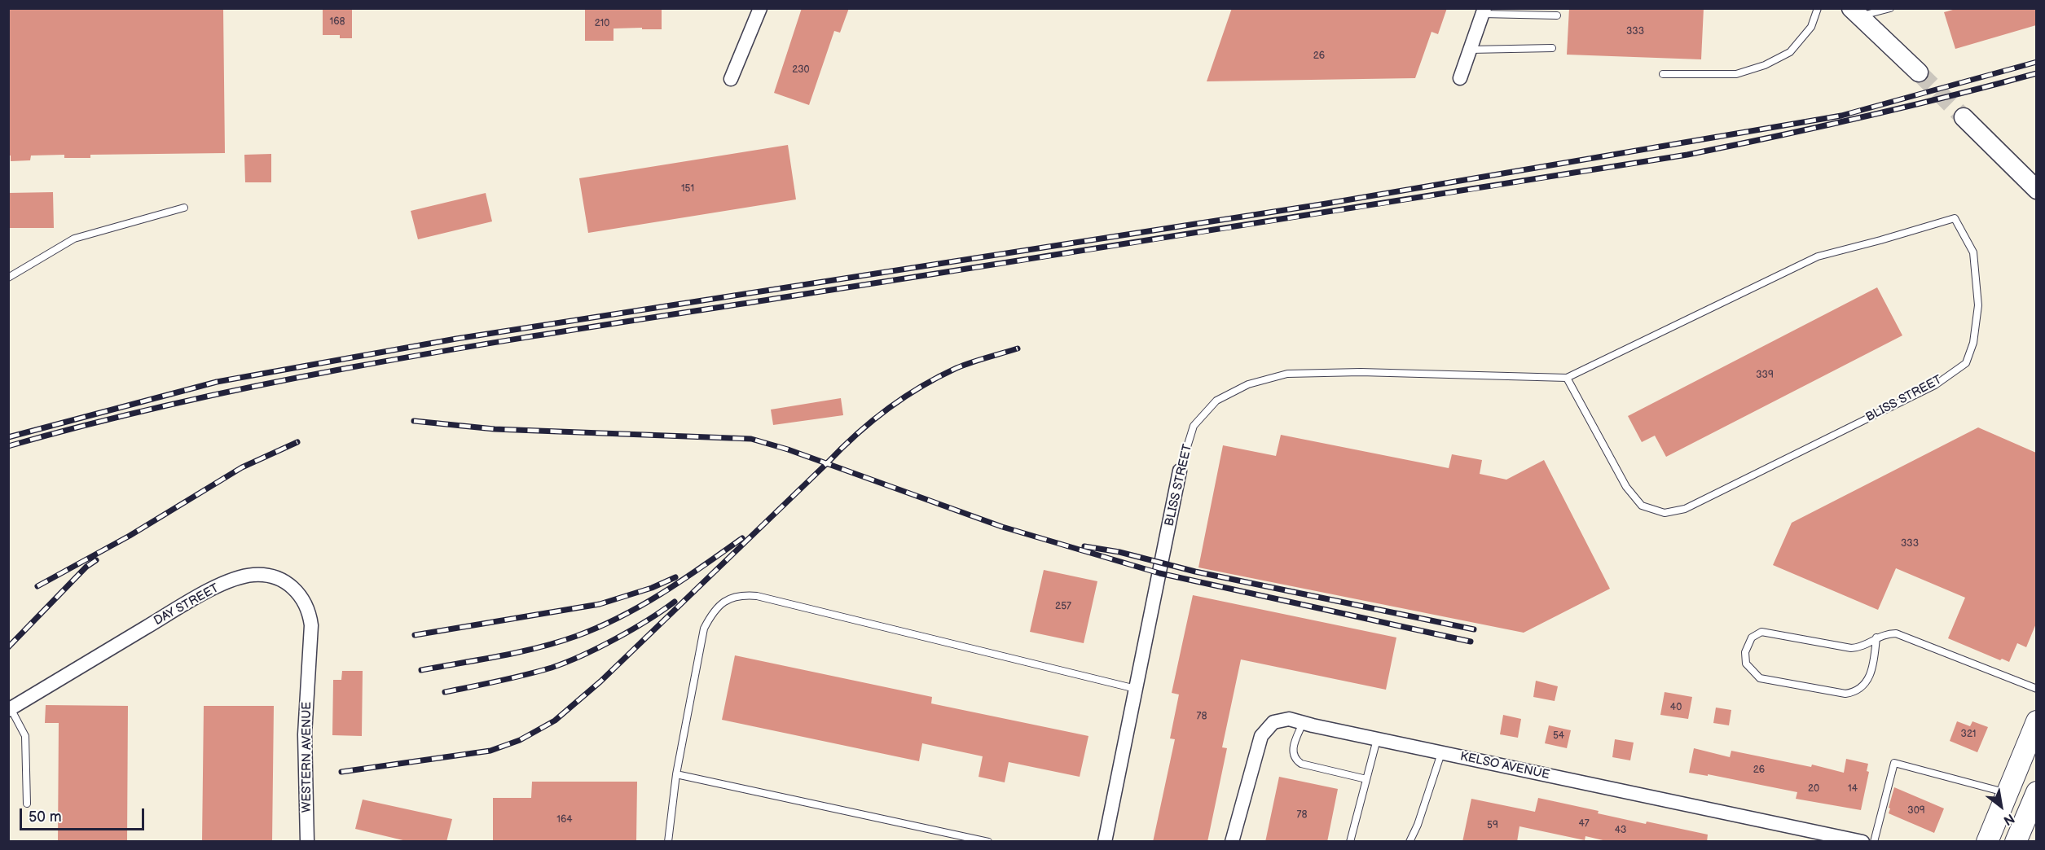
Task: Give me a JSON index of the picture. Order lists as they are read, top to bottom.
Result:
{
  "streets": {
    "street": [
      "BLISS STREET",
      "DAY STREET",
      "WESTERN AVENUE",
      "KELSO AVENUE"
    ]
  },
  "crossings": [
    ["DAY STREET", "WESTERN AVENUE"]
  ],
  "house_numbers": [
    "168",
    "210",
    "333",
    "26",
    "230",
    "151",
    "339",
    "333",
    "257",
    "40",
    "78",
    "321",
    "54",
    "26",
    "20",
    "14",
    "309",
    "78",
    "164",
    "47",
    "59",
    "43"
  ],
  "scale_bar": "50 m",
  "north": "bottom right"
}
